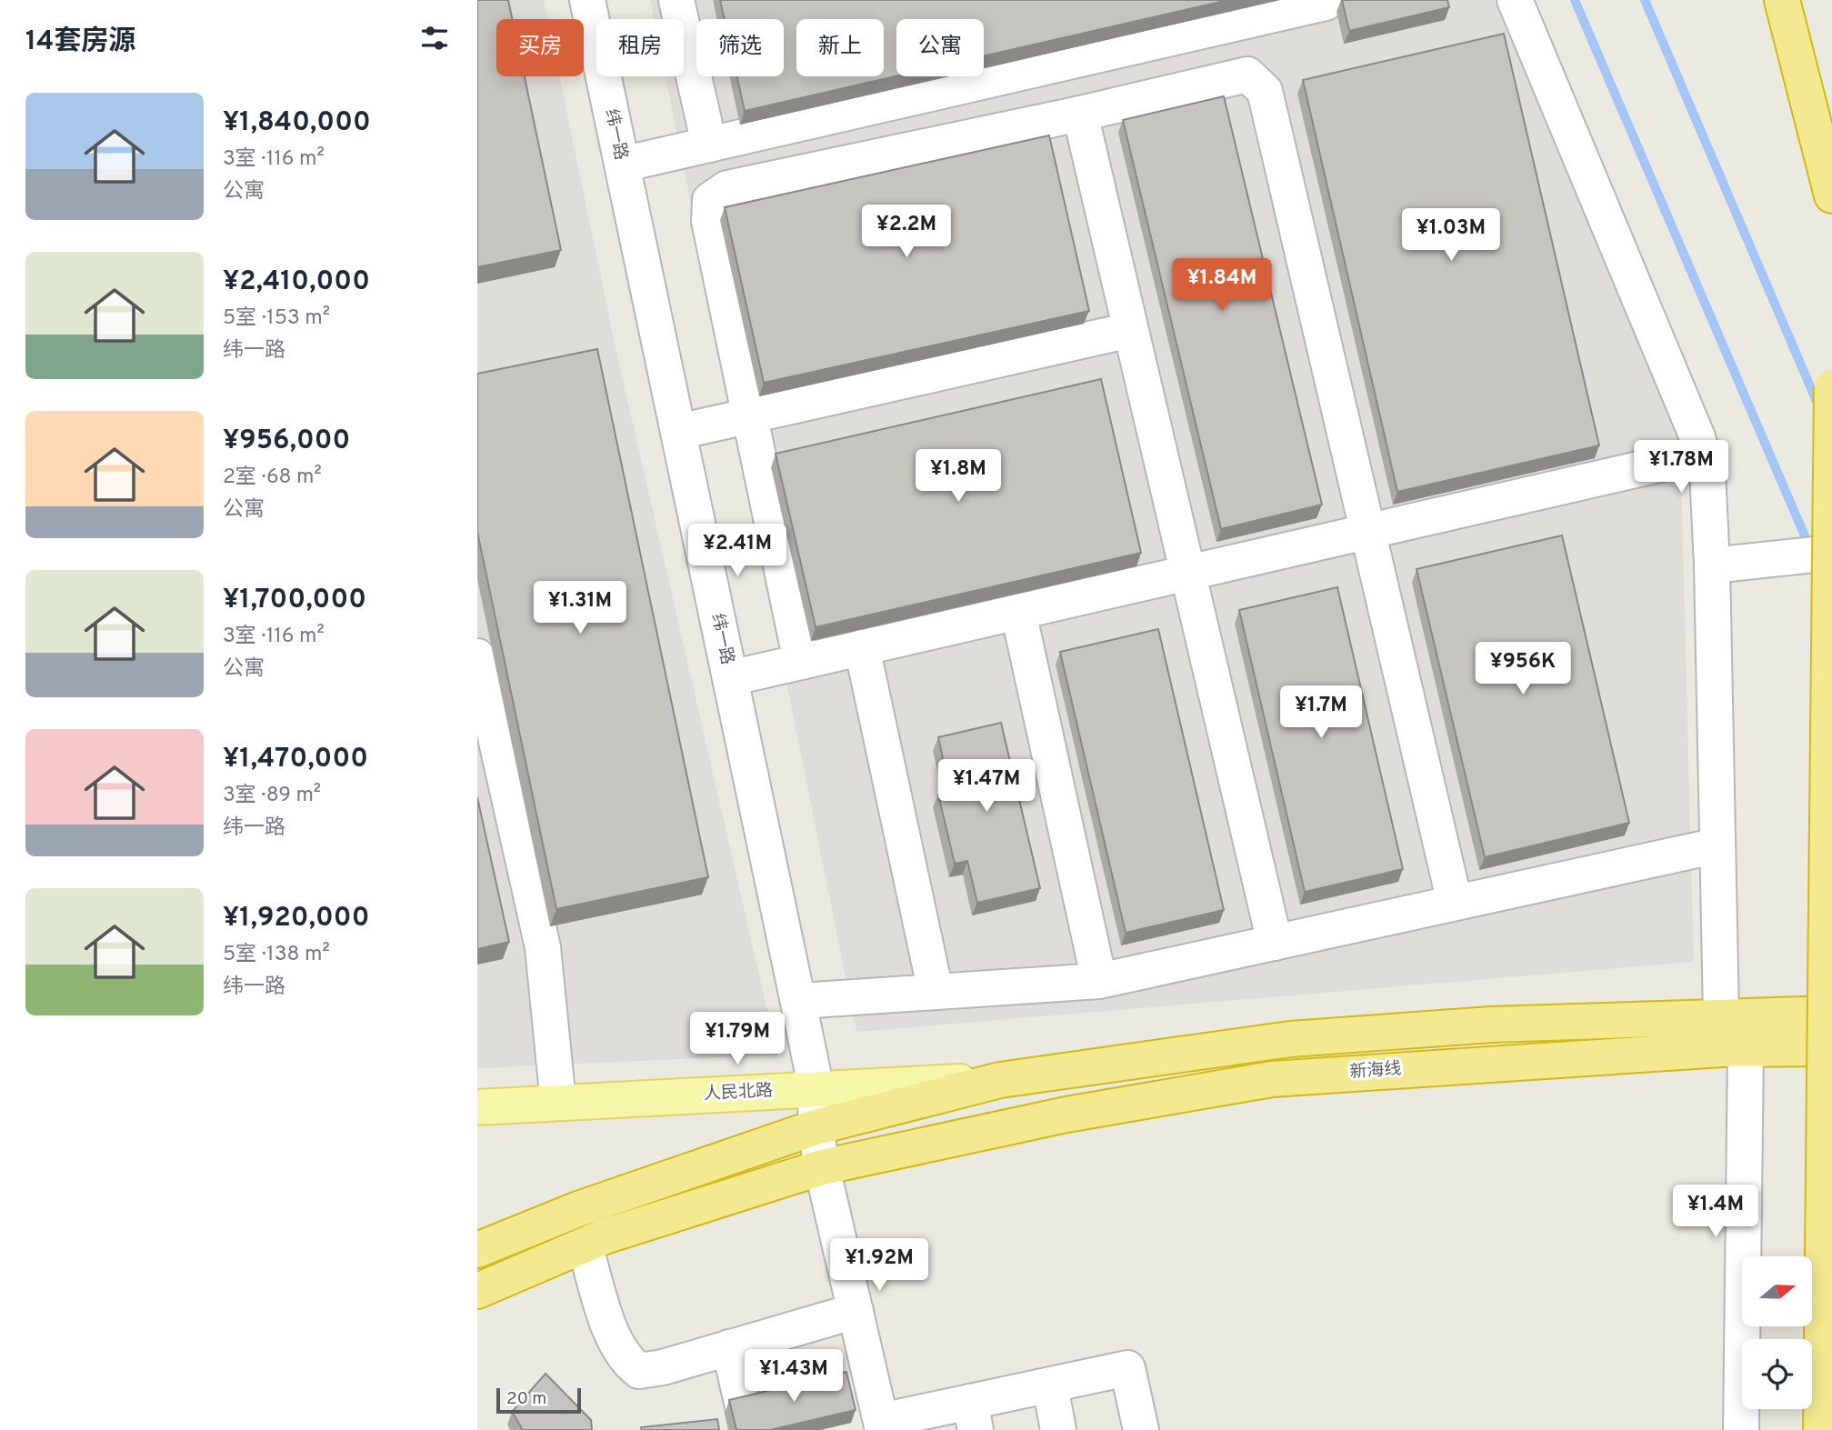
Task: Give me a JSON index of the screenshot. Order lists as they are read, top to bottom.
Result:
{
  "streets": {
    "highway": ["新海线"],
    "main road": ["人民北路"],
    "street": ["纬一路"]
  },
  "crossings": [
    ["纬一路", "新海线"],
    ["纬一路", "人民北路"]
  ],
  "scale_bar": "20 m",
  "north": "right",
  "page": {
    "heading": "14套房源",
    "chip": [
      "买房",
      "租房",
      "筛选",
      "新上",
      "公寓"
    ],
    "list": [
      {
        "name": "¥1,840,000",
        "note": "3室 · 116 m² · 公寓"
      },
      {
        "name": "¥2,410,000",
        "note": "5室 · 153 m² · 纬一路"
      },
      {
        "name": "¥956,000",
        "note": "2室 · 68 m² · 公寓"
      },
      {
        "name": "¥1,700,000",
        "note": "3室 · 116 m² · 公寓"
      },
      {
        "name": "¥1,470,000",
        "note": "3室 · 89 m² · 纬一路"
      },
      {
        "name": "¥1,920,000",
        "note": "5室 · 138 m² · 纬一路"
      }
    ],
    "price": [
      "¥2.2M",
      "¥1.03M",
      "¥1.84M",
      "¥1.78M",
      "¥1.8M",
      "¥2.41M",
      "¥1.31M",
      "¥956K",
      "¥1.7M",
      "¥1.47M",
      "¥1.79M",
      "¥1.4M",
      "¥1.92M",
      "¥1.43M"
    ],
    "scale": "20 m"
  }
}
